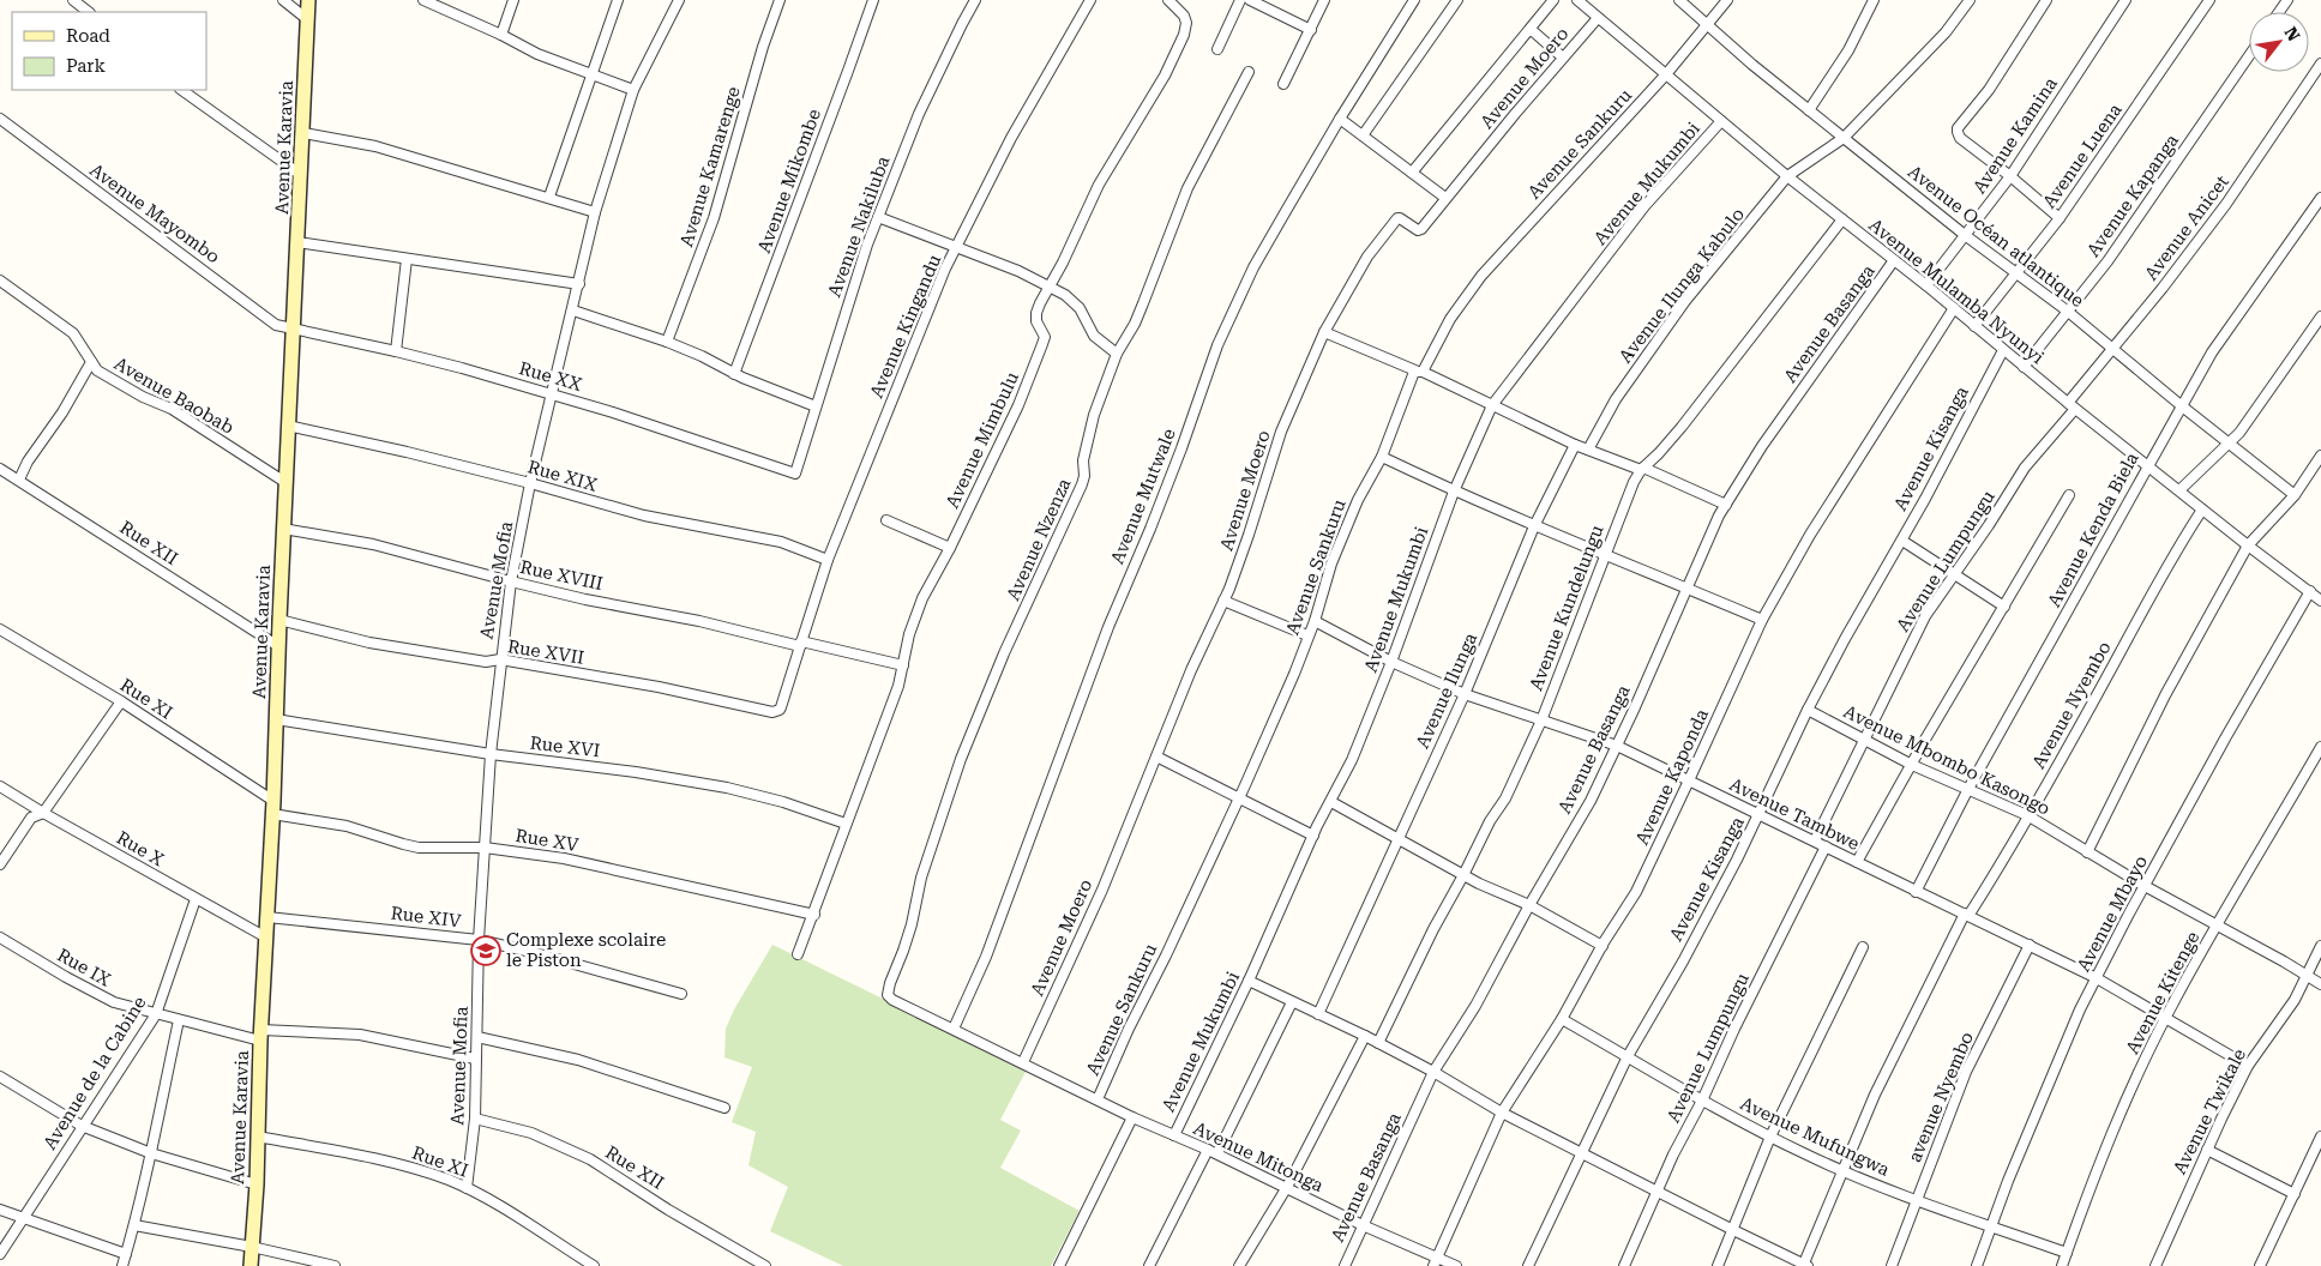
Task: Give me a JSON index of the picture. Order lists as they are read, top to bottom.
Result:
{
  "streets": {
    "street": [
      "Avenue Moero",
      "Avenue Kamina",
      "Avenue Sankuru",
      "Avenue Karavia",
      "Avenue Luena",
      "Avenue Kamarenge",
      "Avenue Mikombe",
      "Avenue Mukumbi",
      "Avenue Kapanga",
      "Avenue Mayombo",
      "Avenue Nakiluba",
      "Avenue Anicet",
      "Avenue Océan atlantique",
      "Avenue Ilunga Kabulo",
      "Avenue Mulamba Nyunyi",
      "Avenue Basanga",
      "Avenue Kingandu",
      "Rue XX",
      "Avenue Baobab",
      "Avenue Mimbulu",
      "Avenue Kisanga",
      "Rue XIX",
      "Avenue Mutwale",
      "Avenue Kenda Biela",
      "Avenue Nzenza",
      "Rue XII",
      "Avenue Lumpungu",
      "Rue XVIII",
      "Avenue Mofia",
      "Avenue Kundelungu",
      "Rue XVII",
      "Avenue Ilunga",
      "Rue XI",
      "Avenue Nyembo",
      "Rue XVI",
      "Avenue Mbombo Kasongo",
      "Avenue Kaponda",
      "Avenue Tambwe",
      "Rue XV",
      "Rue X",
      "Avenue Mbayo",
      "Rue XIV",
      "Rue IX",
      "Avenue Kitenge",
      "Avenue de la Cabine",
      "avenue Nyembo",
      "Avenue Twikale",
      "Avenue Mufungwa",
      "Avenue Mitonga"
    ]
  },
  "crossings": [
    ["Avenue Moero", "Avenue Mulamba Nyunyi"],
    ["Avenue Moero", "Avenue Mitonga"],
    ["Avenue Kamina", "Avenue Océan atlantique"],
    ["Avenue Kamina", "Avenue Mulamba Nyunyi"],
    ["Avenue Sankuru", "Avenue Océan atlantique"],
    ["Avenue Sankuru", "Avenue Mulamba Nyunyi"],
    ["Avenue Sankuru", "Avenue Tambwe"],
    ["Avenue Sankuru", "Avenue Mitonga"],
    ["Avenue Karavia", "Avenue Mayombo"],
    ["Avenue Karavia", "Rue XX"],
    ["Avenue Karavia", "Avenue Baobab"],
    ["Avenue Karavia", "Rue XIX"],
    ["Avenue Karavia", "Rue XII"],
    ["Avenue Karavia", "Rue XVIII"],
    ["Avenue Karavia", "Rue XVII"],
    ["Avenue Karavia", "Rue XI"],
    ["Avenue Karavia", "Rue XVI"],
    ["Avenue Karavia", "Rue XV"],
    ["Avenue Karavia", "Rue X"],
    ["Avenue Karavia", "Rue XIV"],
    ["Avenue Karavia", "Rue IX"],
    ["Avenue Luena", "Avenue Océan atlantique"],
    ["Avenue Luena", "Avenue Mulamba Nyunyi"],
    ["Avenue Mukumbi", "Avenue Mulamba Nyunyi"],
    ["Avenue Mukumbi", "Avenue Tambwe"],
    ["Avenue Mukumbi", "Avenue Mitonga"],
    ["Avenue Kapanga", "Avenue Océan atlantique"],
    ["Avenue Kapanga", "Avenue Mulamba Nyunyi"],
    ["Avenue Mayombo", "Rue XX"],
    ["Avenue Nakiluba", "Rue XX"],
    ["Avenue Anicet", "Avenue Océan atlantique"],
    ["Avenue Anicet", "Avenue Mulamba Nyunyi"],
    ["Avenue Anicet", "Avenue Lumpungu"],
    ["Avenue Océan atlantique", "Avenue Ilunga Kabulo"],
    ["Avenue Océan atlantique", "Avenue Kenda Biela"],
    ["Avenue Ilunga Kabulo", "Avenue Mulamba Nyunyi"],
    ["Avenue Mulamba Nyunyi", "Avenue Basanga"],
    ["Avenue Mulamba Nyunyi", "Avenue Kisanga"],
    ["Avenue Mulamba Nyunyi", "Avenue Kenda Biela"],
    ["Avenue Mulamba Nyunyi", "Avenue Lumpungu"],
    ["Avenue Mulamba Nyunyi", "Avenue Kundelungu"],
    ["Avenue Mulamba Nyunyi", "Avenue Nyembo"],
    ["Avenue Mulamba Nyunyi", "Avenue Kaponda"],
    ["Avenue Mulamba Nyunyi", "Avenue Mbayo"],
    ["Avenue Basanga", "Avenue Tambwe"],
    ["Avenue Basanga", "Avenue Mitonga"],
    ["Avenue Kingandu", "Rue XIX"],
    ["Avenue Kingandu", "Rue XVIII"],
    ["Avenue Kingandu", "Rue XVII"],
    ["Rue XX", "Avenue Mofia"],
    ["Avenue Mimbulu", "Rue XVI"],
    ["Avenue Mimbulu", "Rue XV"],
    ["Avenue Kisanga", "Avenue Mbombo Kasongo"],
    ["Avenue Kisanga", "Avenue Tambwe"],
    ["Avenue Kisanga", "Avenue Mufungwa"],
    ["Rue XIX", "Avenue Mofia"],
    ["Avenue Mutwale", "Avenue Mitonga"],
    ["Avenue Kenda Biela", "Avenue Mbombo Kasongo"],
    ["Avenue Kenda Biela", "Avenue Tambwe"],
    ["Avenue Nzenza", "Avenue Mitonga"],
    ["Rue XII", "Avenue Mofia"],
    ["Avenue Lumpungu", "Avenue Mbombo Kasongo"],
    ["Avenue Lumpungu", "Avenue Tambwe"],
    ["Avenue Lumpungu", "Avenue Mufungwa"],
    ["Rue XVIII", "Avenue Mofia"],
    ["Avenue Mofia", "Rue XVII"],
    ["Avenue Mofia", "Rue XI"],
    ["Avenue Mofia", "Rue XVI"],
    ["Avenue Mofia", "Rue XV"],
    ["Avenue Mofia", "Rue XIV"],
    ["Avenue Kundelungu", "Avenue Tambwe"],
    ["Avenue Ilunga", "Avenue Tambwe"],
    ["Rue XI", "Rue XV"],
    ["Avenue Nyembo", "Avenue Mbombo Kasongo"],
    ["Avenue Nyembo", "Avenue Tambwe"],
    ["Avenue Nyembo", "Avenue Mufungwa"],
    ["Avenue Mbombo Kasongo", "Avenue Mbayo"],
    ["Avenue Mbombo Kasongo", "Avenue Kitenge"],
    ["Avenue Mbombo Kasongo", "Avenue Twikale"],
    ["Avenue Kaponda", "Avenue Tambwe"],
    ["Avenue Kaponda", "Avenue Mufungwa"],
    ["Avenue Kaponda", "Avenue Mitonga"],
    ["Avenue Tambwe", "Avenue Mbayo"],
    ["Avenue Tambwe", "Avenue Kitenge"],
    ["Avenue Tambwe", "avenue Nyembo"],
    ["Avenue Tambwe", "Avenue Twikale"],
    ["Rue X", "Avenue de la Cabine"],
    ["Avenue Mbayo", "Avenue Mufungwa"],
    ["Rue IX", "Avenue de la Cabine"],
    ["Avenue Kitenge", "Avenue Mufungwa"],
    ["avenue Nyembo", "Avenue Mufungwa"]
  ],
  "places": {
    "school or university": ["Complexe scolaire le Piston"]
  },
  "legend": ["Road", "Park"],
  "north": "top right"
}
